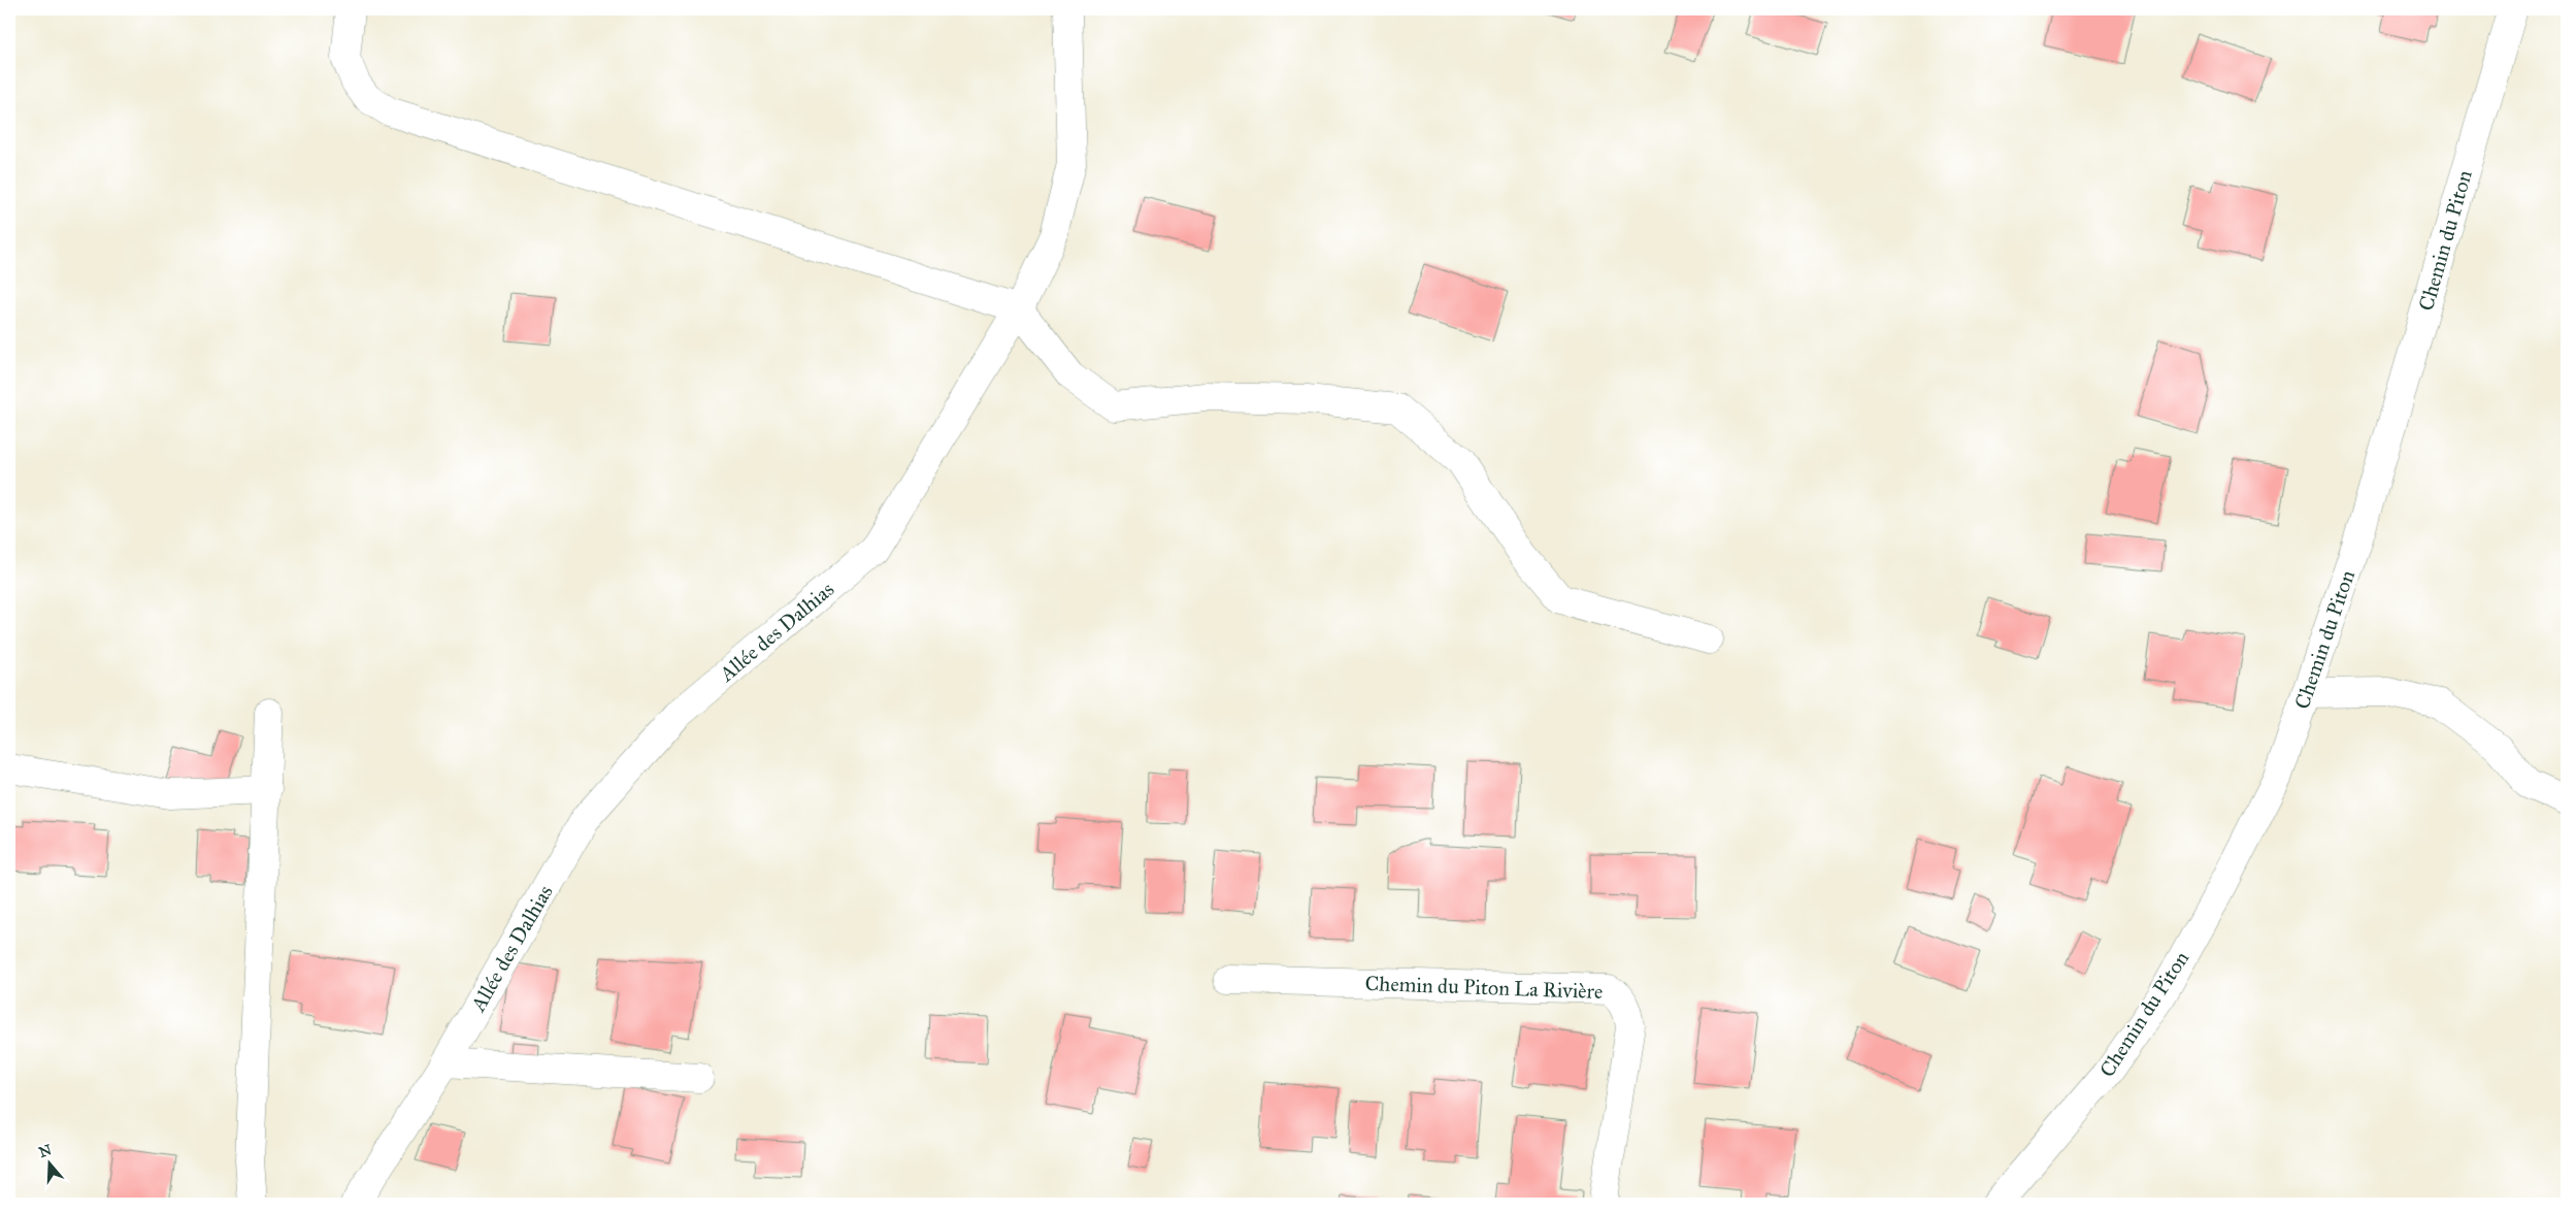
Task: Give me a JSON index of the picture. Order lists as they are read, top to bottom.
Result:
{
  "streets": {
    "street": ["Chemin du Piton", "Allée des Dalhias", "Chemin du Piton La Rivière"]
  },
  "north": "top"
}
